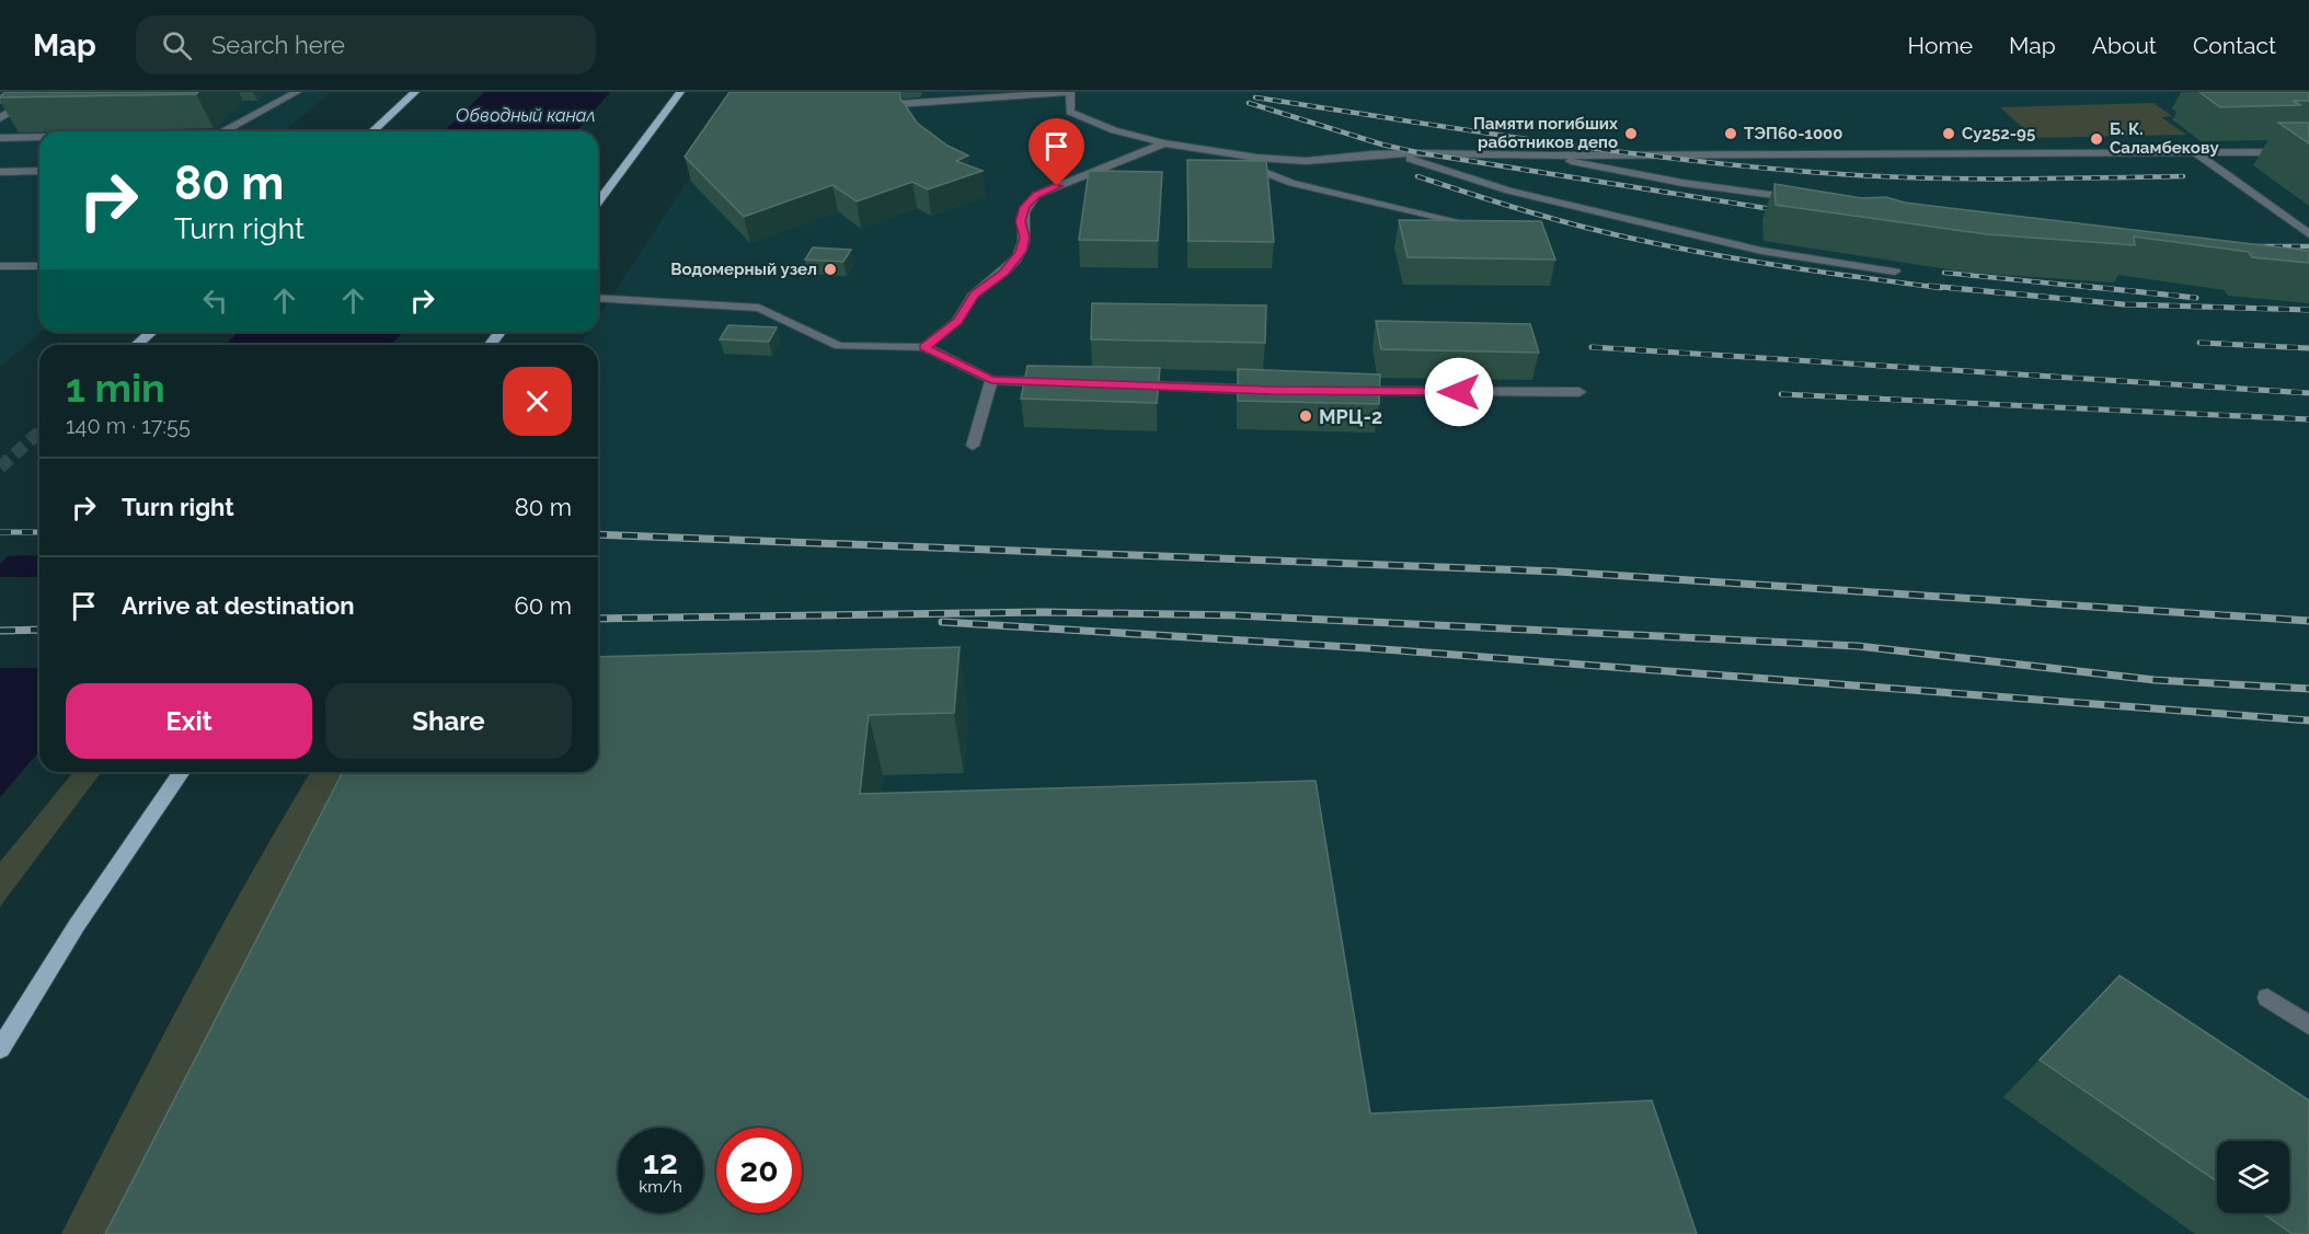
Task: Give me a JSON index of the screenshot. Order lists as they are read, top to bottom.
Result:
{
  "water": ["Обводный канал"],
  "places": [
    "Памяти погибших работников депо",
    "ТЭП60-1000",
    "Су252-95",
    "Б. К. Саламбекову",
    "Водомерный узел",
    "МРЦ-2"
  ],
  "page": {
    "header": "Map",
    "search": "Search here",
    "nav": [
      "Home",
      "Map",
      "About",
      "Contact"
    ],
    "turn": ["80 m", "Turn right"],
    "heading": ["1 min", "140 m · 17:55"],
    "list": [
      {
        "name": "Turn right",
        "value": "80 m"
      },
      {
        "name": "Arrive at destination",
        "value": "60 m"
      }
    ],
    "buttons": ["Exit", "Share"],
    "speed": "12 km/h",
    "limit": "20"
  }
}
